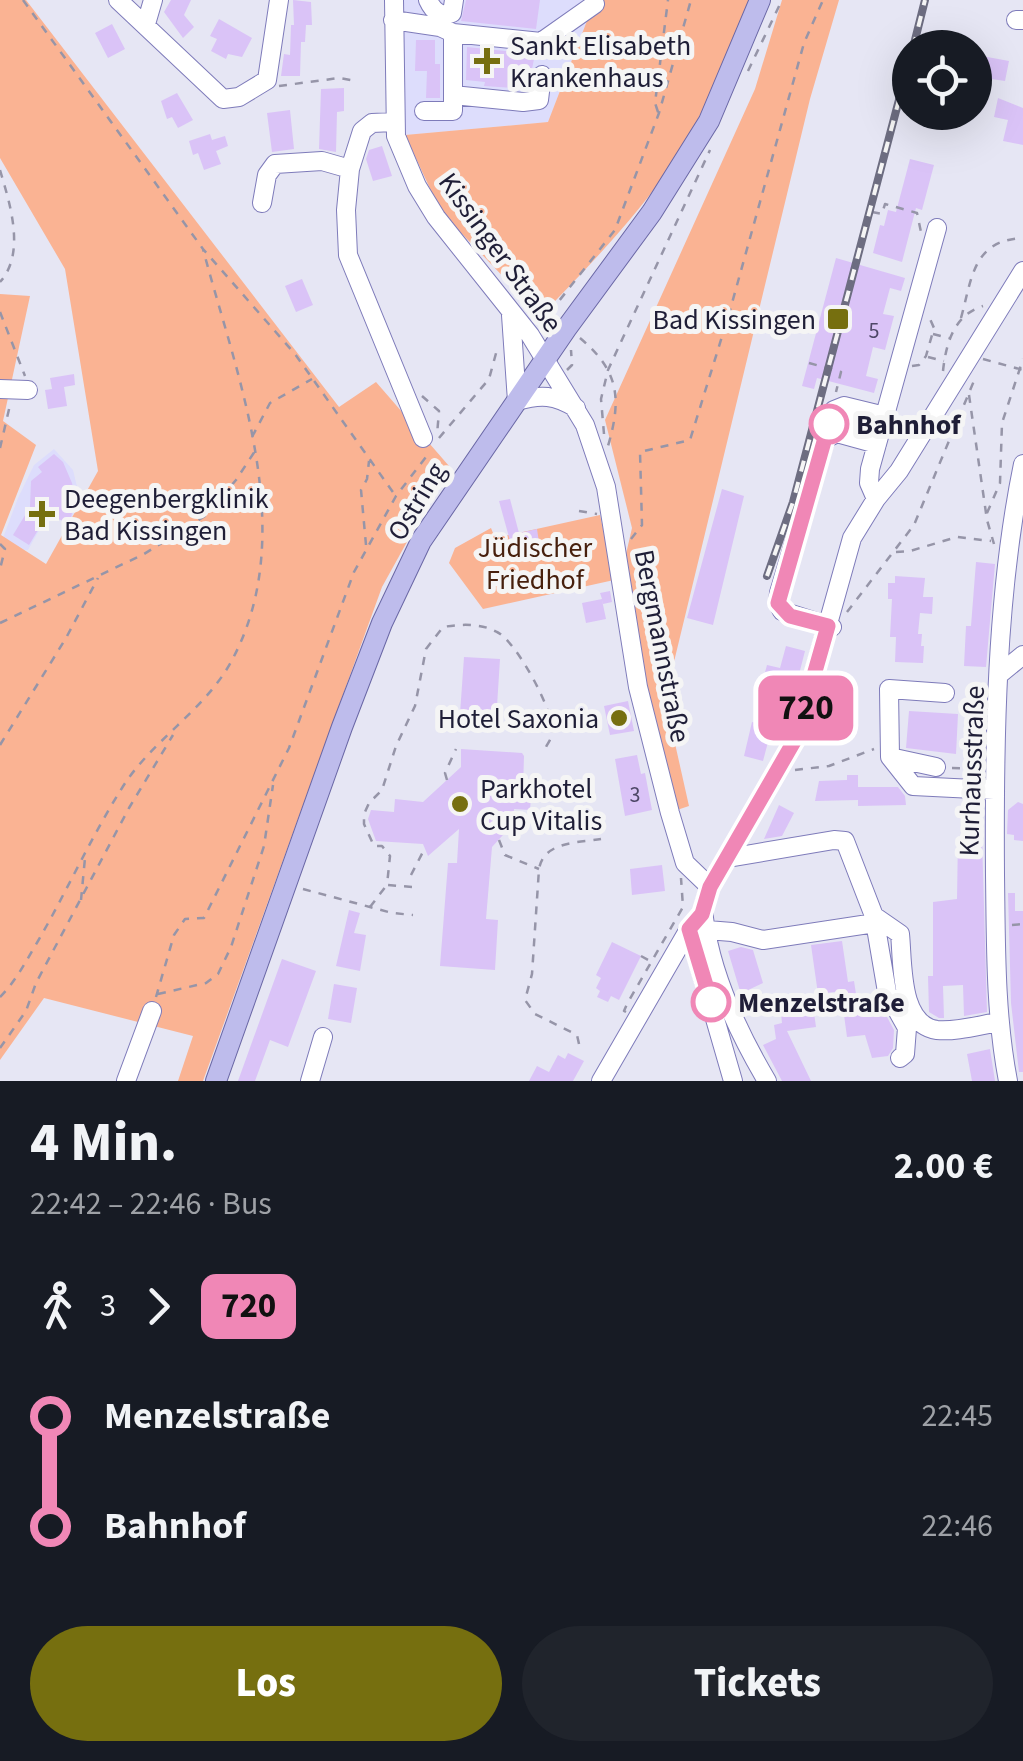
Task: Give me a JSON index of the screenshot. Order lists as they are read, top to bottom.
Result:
{
  "streets": {
    "main road": ["Ostring"],
    "street": ["Kissinger Straße", "Bergmannstraße", "Kurhausstraße"]
  },
  "crossings": [
    ["Kissinger Straße", "Ostring"],
    ["Kissinger Straße", "Bergmannstraße"],
    ["Ostring", "Bergmannstraße"]
  ],
  "parks": ["Jüdischer Friedhof"],
  "places": {
    "health": ["Sankt Elisabeth Krankenhaus", "Deegenbergklinik Bad Kissingen"],
    "transit": ["Bad Kissingen"],
    "other": [
      "Bahnhof",
      "Hotel Saxonia",
      "Parkhotel Cup Vitalis",
      "Menzelstraße"
    ]
  },
  "lines": ["bus line 720"],
  "house_numbers": ["5", "3"],
  "page": {
    "on_map": "720",
    "heading": ["4 Min.", "22:42 – 22:46 · Bus", "2.00 €"],
    "legs": ["3", "720"],
    "list": [
      {
        "name": "Menzelstraße",
        "value": "22:45"
      },
      {
        "name": "Bahnhof",
        "value": "22:46"
      }
    ],
    "buttons": ["Los", "Tickets"]
  }
}
